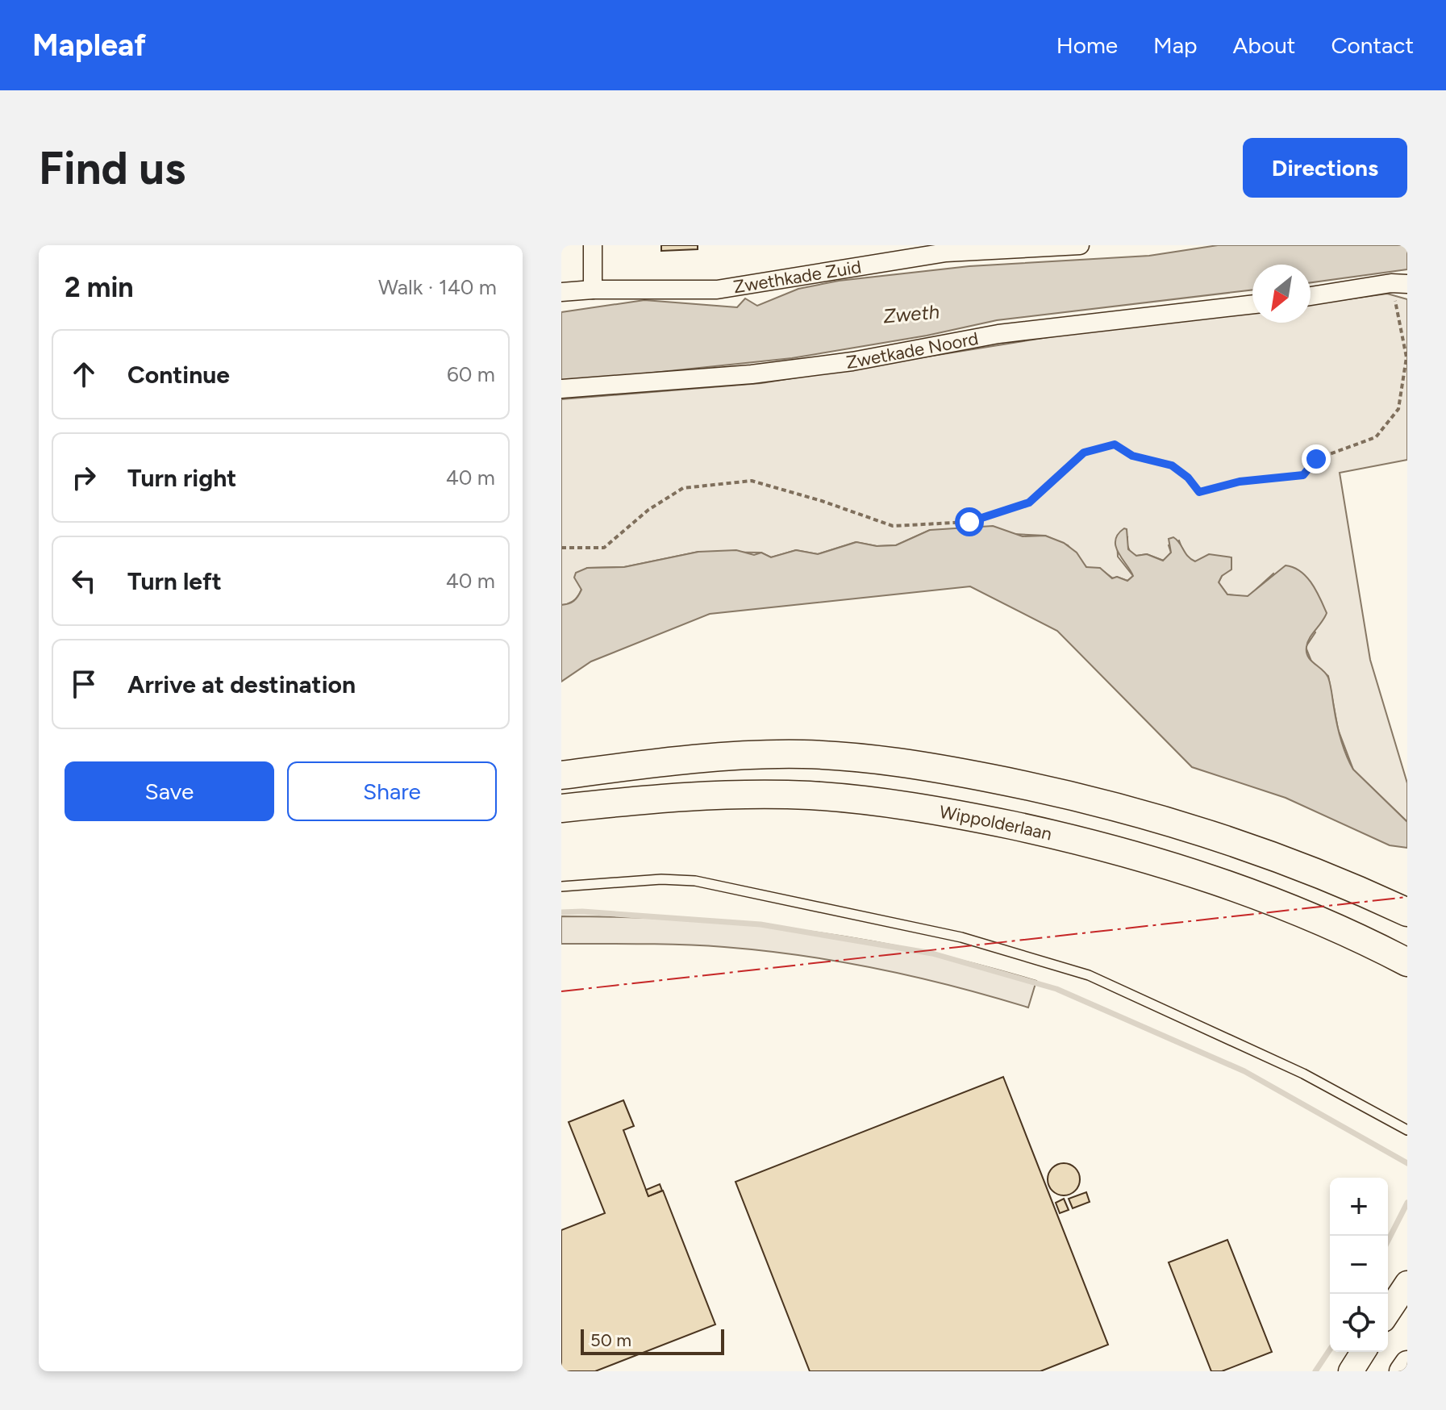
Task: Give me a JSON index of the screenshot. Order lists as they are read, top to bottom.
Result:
{
  "streets": {
    "main road": ["Wippolderlaan"],
    "street": ["Zwethkade Zuid", "Zwetkade Noord"]
  },
  "water": ["Zweth"],
  "scale_bar": "50 m",
  "north": "bottom left",
  "page": {
    "header": "Mapleaf",
    "nav": [
      "Home",
      "Map",
      "About",
      "Contact"
    ],
    "buttons": [
      "Directions",
      ["Save", "Share"]
    ],
    "title": "Find us",
    "heading": ["2 min", "Walk · 140 m"],
    "list": [
      ["Continue", "60 m"],
      ["Turn right", "40 m"],
      ["Turn left", "40 m"],
      "Arrive at destination"
    ],
    "map_buttons": ["+", "−"],
    "scale": "50 m"
  }
}
